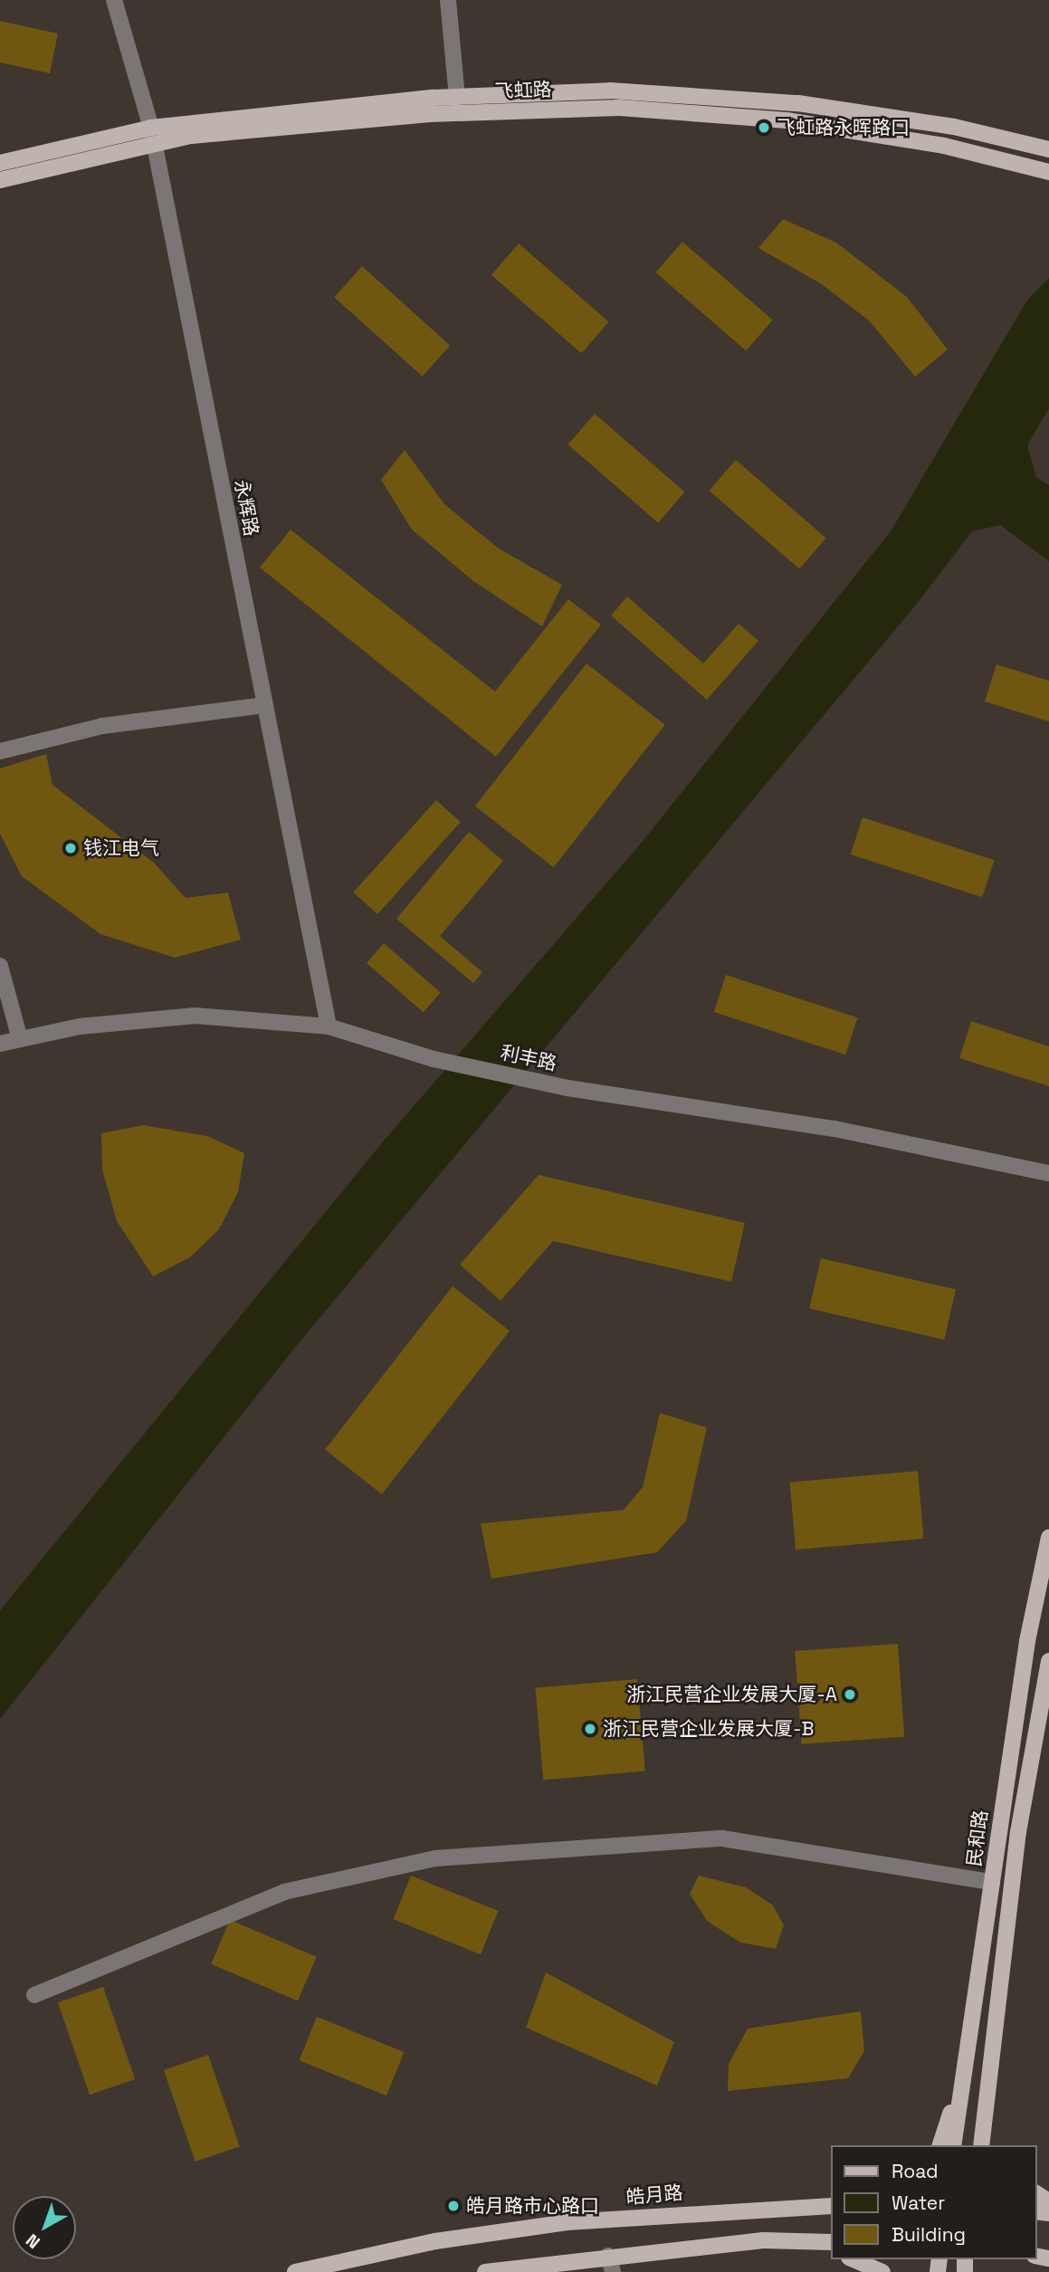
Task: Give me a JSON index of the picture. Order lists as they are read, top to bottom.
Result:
{
  "streets": {
    "main road": ["飞虹路", "民和路", "皓月路"],
    "street": ["永辉路", "利丰路"]
  },
  "crossings": [
    ["飞虹路", "永辉路"],
    ["永辉路", "利丰路"]
  ],
  "places": [
    "飞虹路永晖路口",
    "钱江电气",
    "浙江民营企业发展大厦-A",
    "浙江民营企业发展大厦-B",
    "皓月路市心路口"
  ],
  "legend": ["Road", "Water", "Building"],
  "north": "bottom left"
}
